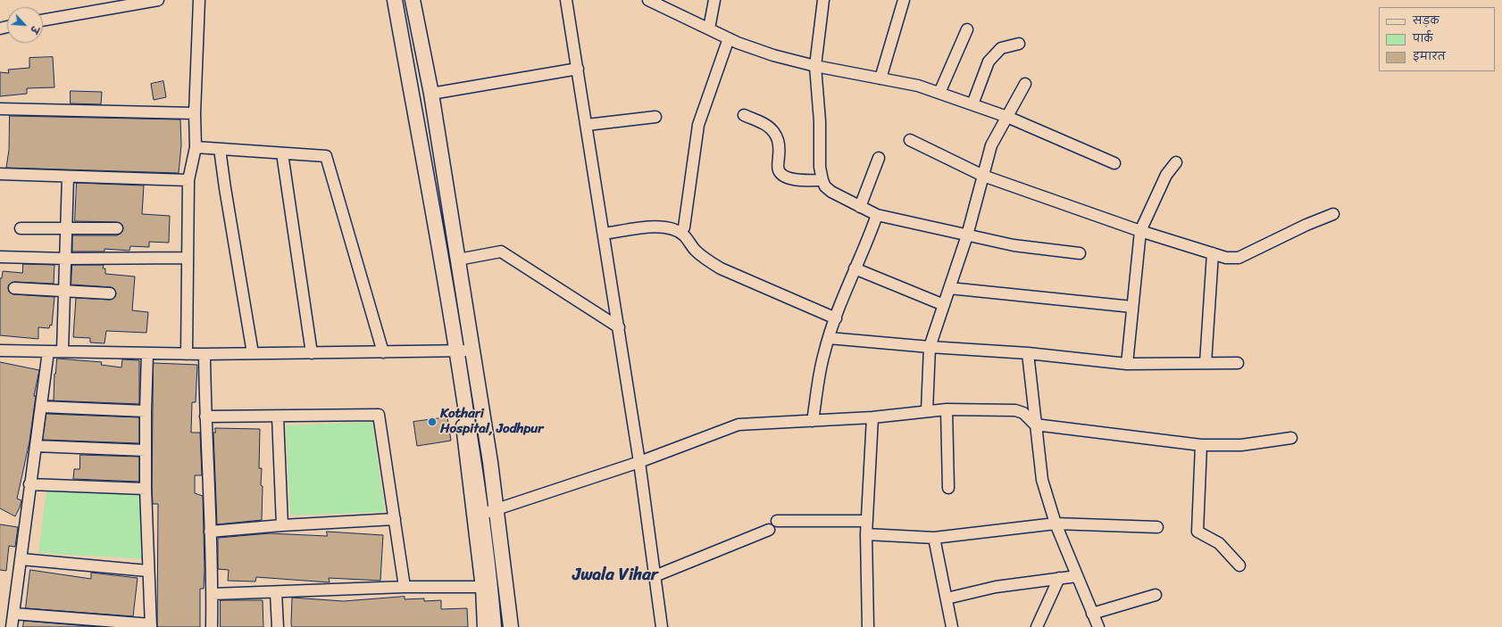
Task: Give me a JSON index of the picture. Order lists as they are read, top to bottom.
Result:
{
  "districts": ["Jwala Vihar"],
  "places": ["Kothari Hospital, Jodhpur"],
  "legend": ["सड़क", "पार्क", "इमारत"],
  "north": "bottom right"
}
